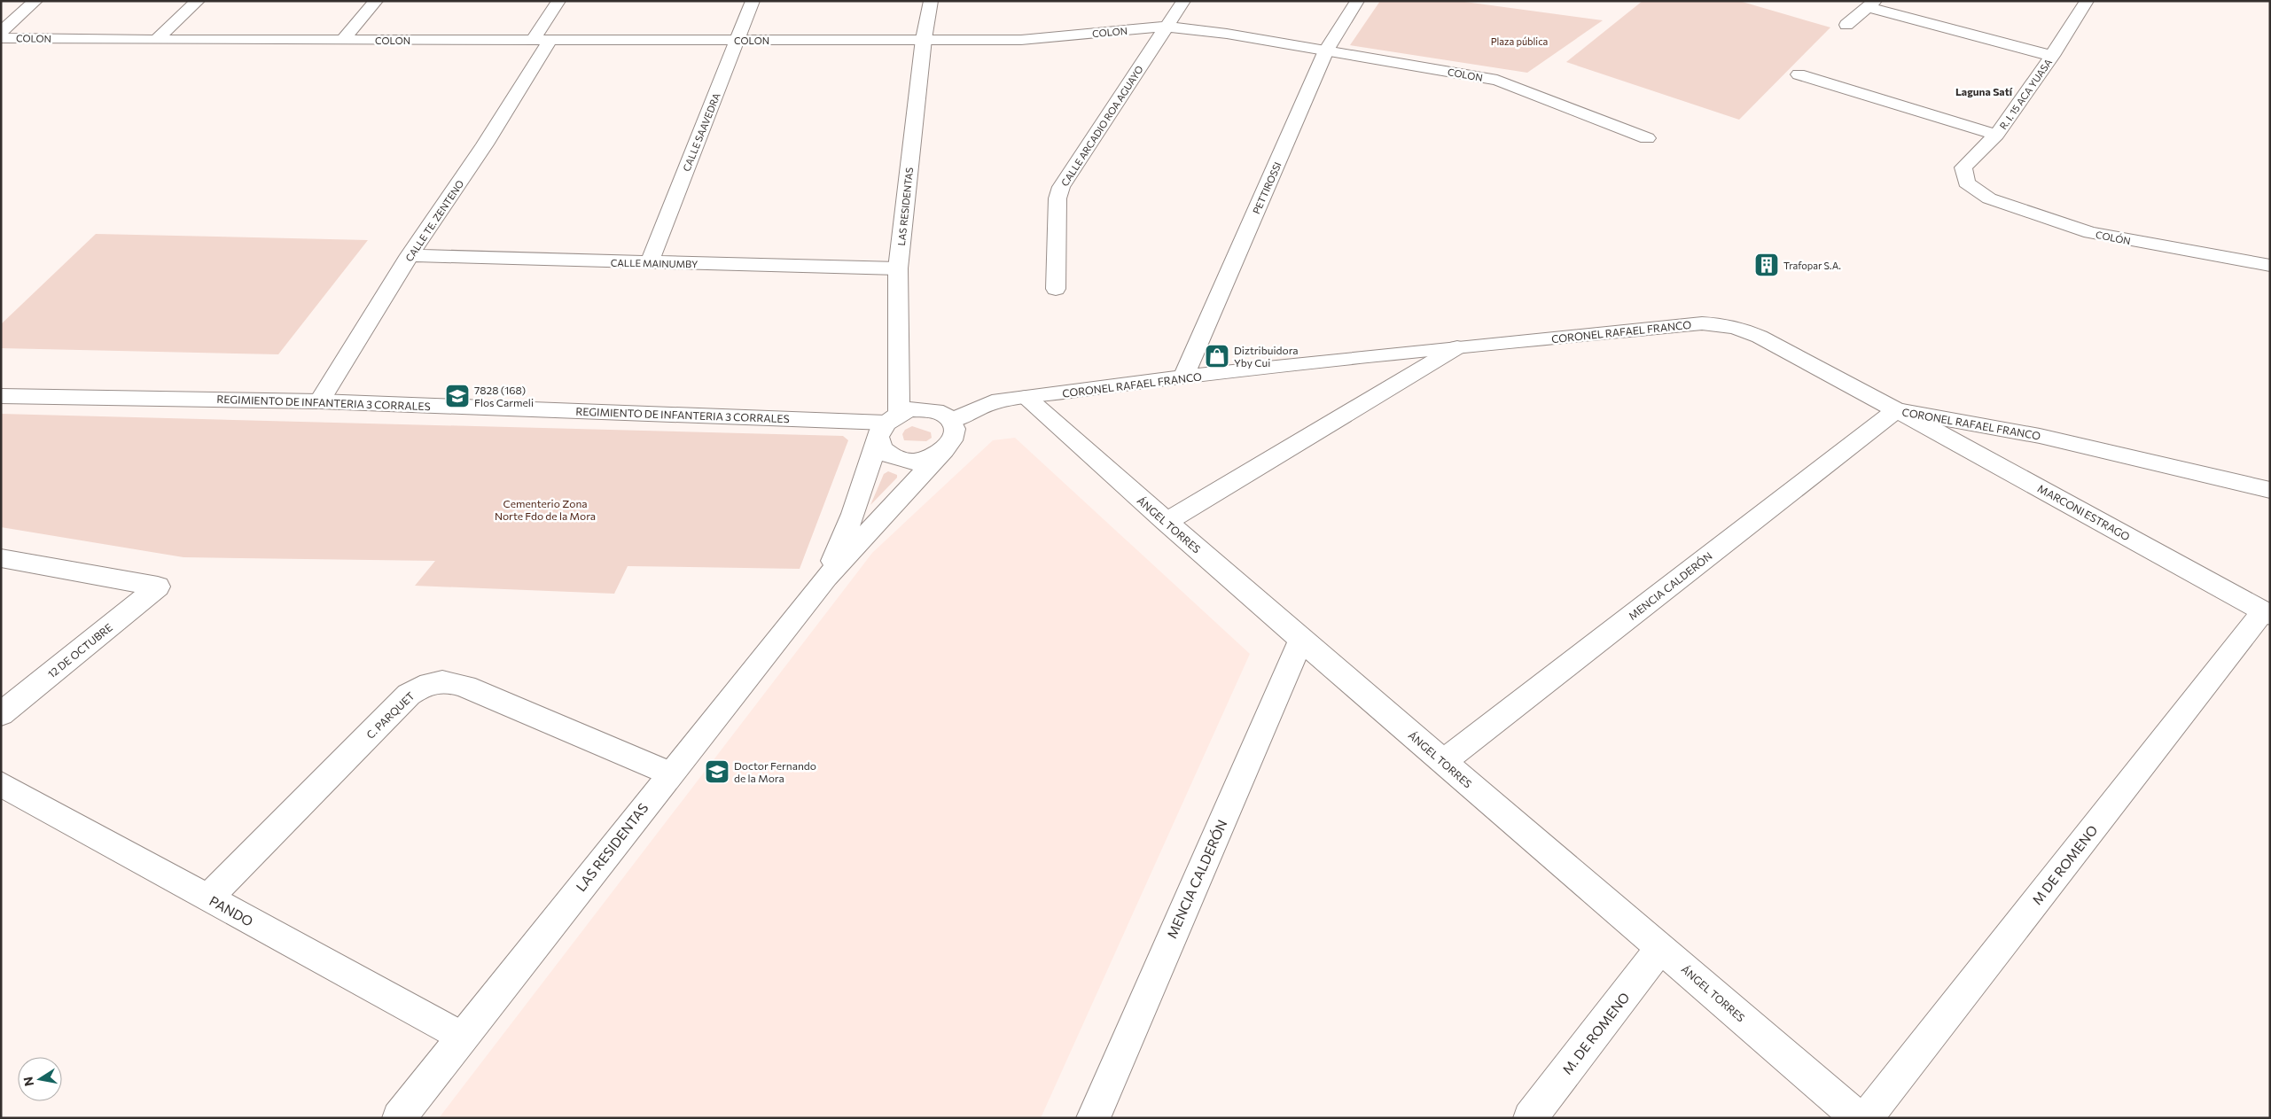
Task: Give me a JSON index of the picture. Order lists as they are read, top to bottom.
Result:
{
  "streets": {
    "street": [
      "COLON",
      "R. I. 15 ACA YUASA",
      "CALLE ARCADIO ROA AGUAYO",
      "CALLE SAAVEDRA",
      "PETTIROSSI",
      "LAS RESIDENTAS",
      "CALLE TE. ZENTENO",
      "COLÓN",
      "CALLE MAINUMBY",
      "CORONEL RAFAEL FRANCO",
      "REGIMIENTO DE INFANTERIA 3 CORRALES",
      "MARCONI ESTRAGO",
      "ÁNGEL TORRES",
      "MENCIA CALDERÓN",
      "12 DE OCTUBRE",
      "C. PARQUET",
      "M DE ROMENO",
      "PANDO",
      "M. DE ROMENO"
    ]
  },
  "crossings": [
    ["COLON", "CALLE ARCADIO ROA AGUAYO"],
    ["COLON", "CALLE SAAVEDRA"],
    ["COLON", "PETTIROSSI"],
    ["COLON", "LAS RESIDENTAS"],
    ["COLON", "CALLE TE. ZENTENO"],
    ["R. I. 15 ACA YUASA", "COLÓN"],
    ["CALLE SAAVEDRA", "CALLE MAINUMBY"],
    ["PETTIROSSI", "CORONEL RAFAEL FRANCO"],
    ["LAS RESIDENTAS", "CALLE MAINUMBY"],
    ["LAS RESIDENTAS", "CORONEL RAFAEL FRANCO"],
    ["LAS RESIDENTAS", "REGIMIENTO DE INFANTERIA 3 CORRALES"],
    ["LAS RESIDENTAS", "C. PARQUET"],
    ["LAS RESIDENTAS", "PANDO"],
    ["CALLE TE. ZENTENO", "CALLE MAINUMBY"],
    ["CALLE TE. ZENTENO", "REGIMIENTO DE INFANTERIA 3 CORRALES"],
    ["CORONEL RAFAEL FRANCO", "REGIMIENTO DE INFANTERIA 3 CORRALES"],
    ["CORONEL RAFAEL FRANCO", "MARCONI ESTRAGO"],
    ["CORONEL RAFAEL FRANCO", "ÁNGEL TORRES"],
    ["CORONEL RAFAEL FRANCO", "MENCIA CALDERÓN"],
    ["MARCONI ESTRAGO", "MENCIA CALDERÓN"],
    ["MARCONI ESTRAGO", "M DE ROMENO"],
    ["ÁNGEL TORRES", "MENCIA CALDERÓN"],
    ["ÁNGEL TORRES", "M. DE ROMENO"],
    ["C. PARQUET", "PANDO"]
  ],
  "districts": ["Laguna Satí"],
  "parks": ["Plaza pública", "Cementerio Zona Norte Fdo de la Mora"],
  "places": {
    "building": ["Trafopar S.A."],
    "shop": ["Diztribuidora Yby Cui"],
    "school or university": ["7828 (168) Flos Carmeli", "Doctor Fernando de la Mora"]
  },
  "north": "left"
}
